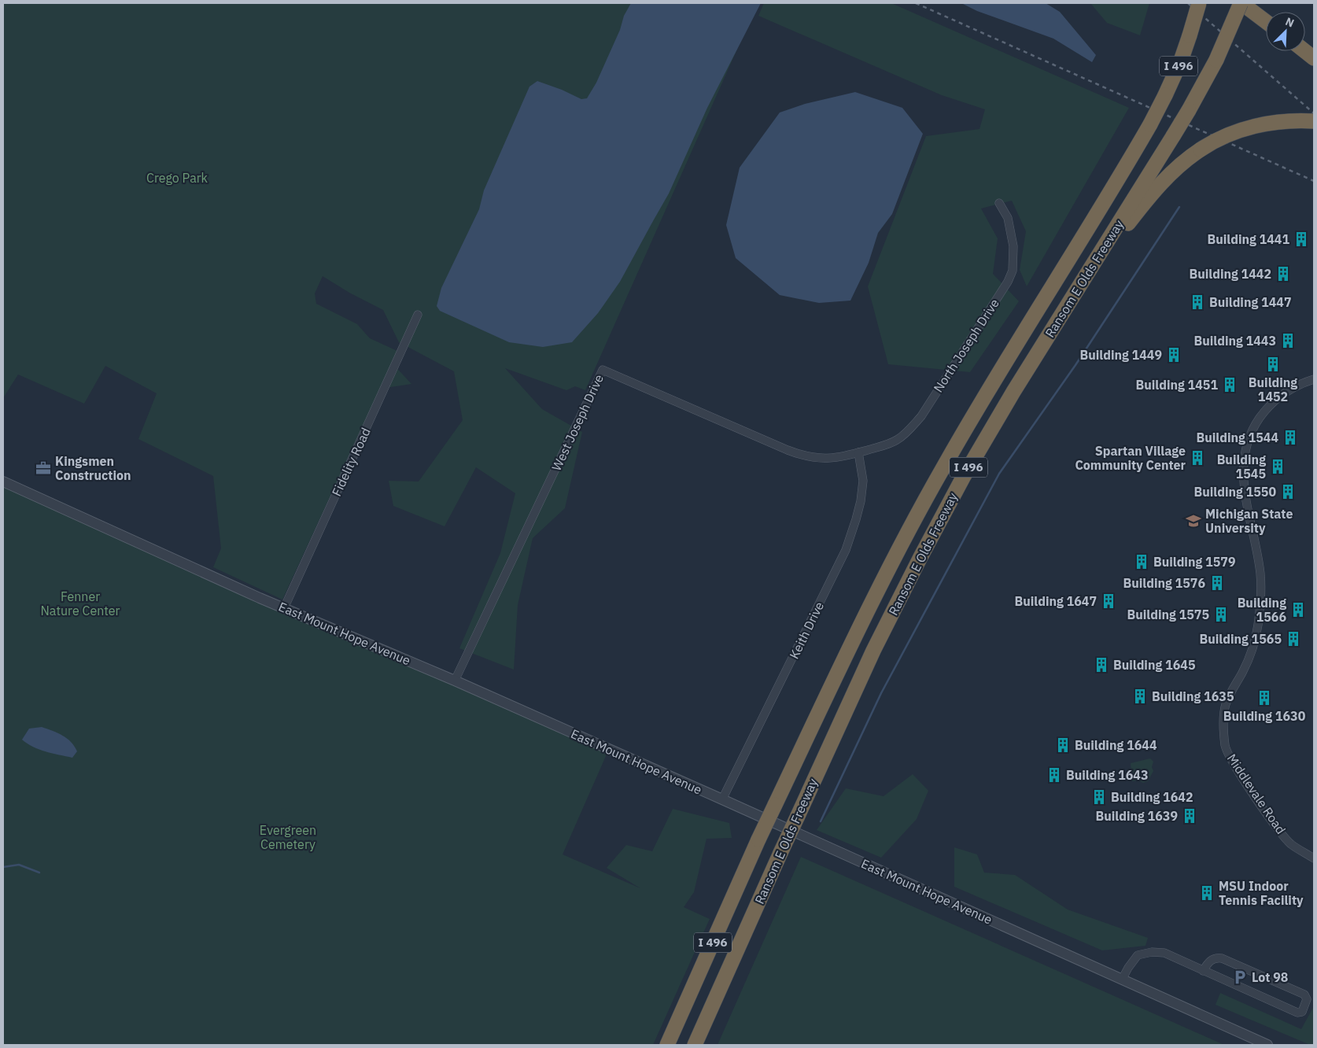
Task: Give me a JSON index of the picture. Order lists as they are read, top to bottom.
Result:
{
  "streets": {
    "highway": ["I 496", "Ransom E Olds Freeway"],
    "street": [
      "North Joseph Drive",
      "West Joseph Drive",
      "Fidelity Road",
      "Keith Drive",
      "East Mount Hope Avenue",
      "Middlevale Road"
    ]
  },
  "crossings": [
    ["North Joseph Drive", "West Joseph Drive"],
    ["North Joseph Drive", "Keith Drive"],
    ["West Joseph Drive", "Keith Drive"],
    ["West Joseph Drive", "East Mount Hope Avenue"],
    ["Fidelity Road", "East Mount Hope Avenue"],
    ["Keith Drive", "East Mount Hope Avenue"]
  ],
  "parks": ["Crego Park", "Fenner Nature Center", "Evergreen Cemetery"],
  "places": {
    "building": [
      "Building 1441",
      "Building 1442",
      "Building 1447",
      "Building 1443",
      "Building 1449",
      "Building 1452",
      "Building 1451",
      "Building 1544",
      "Spartan Village Community Center",
      "Building 1545",
      "Building 1550",
      "Building 1579",
      "Building 1576",
      "Building 1647",
      "Building 1566",
      "Building 1575",
      "Building 1565",
      "Building 1645",
      "Building 1635",
      "Building 1630",
      "Building 1644",
      "Building 1643",
      "Building 1642",
      "Building 1639",
      "MSU Indoor Tennis Facility"
    ],
    "office": ["Kingsmen Construction"],
    "school or university": ["Michigan State University"],
    "parking": ["Lot 98"]
  },
  "north": "top right"
}
